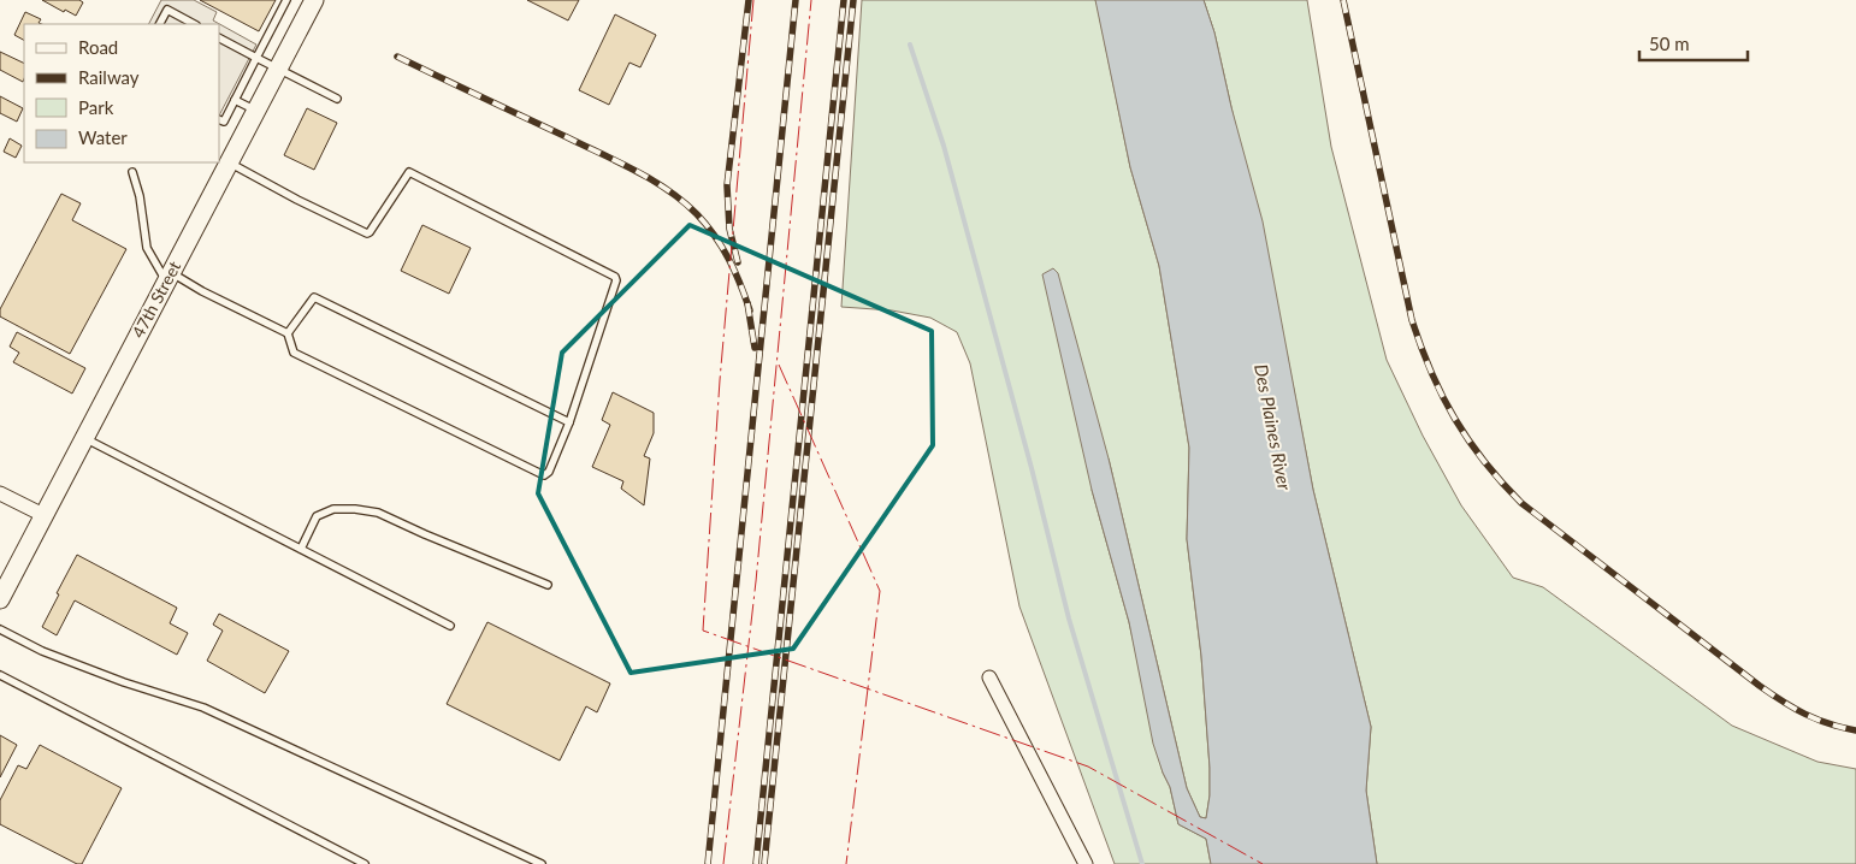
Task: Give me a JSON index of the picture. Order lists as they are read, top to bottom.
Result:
{
  "streets": {
    "main road": ["47th Street"]
  },
  "water": ["Des Plaines River"],
  "legend": [
    "Road",
    "Railway",
    "Park",
    "Water"
  ],
  "scale_bar": "50 m"
}
